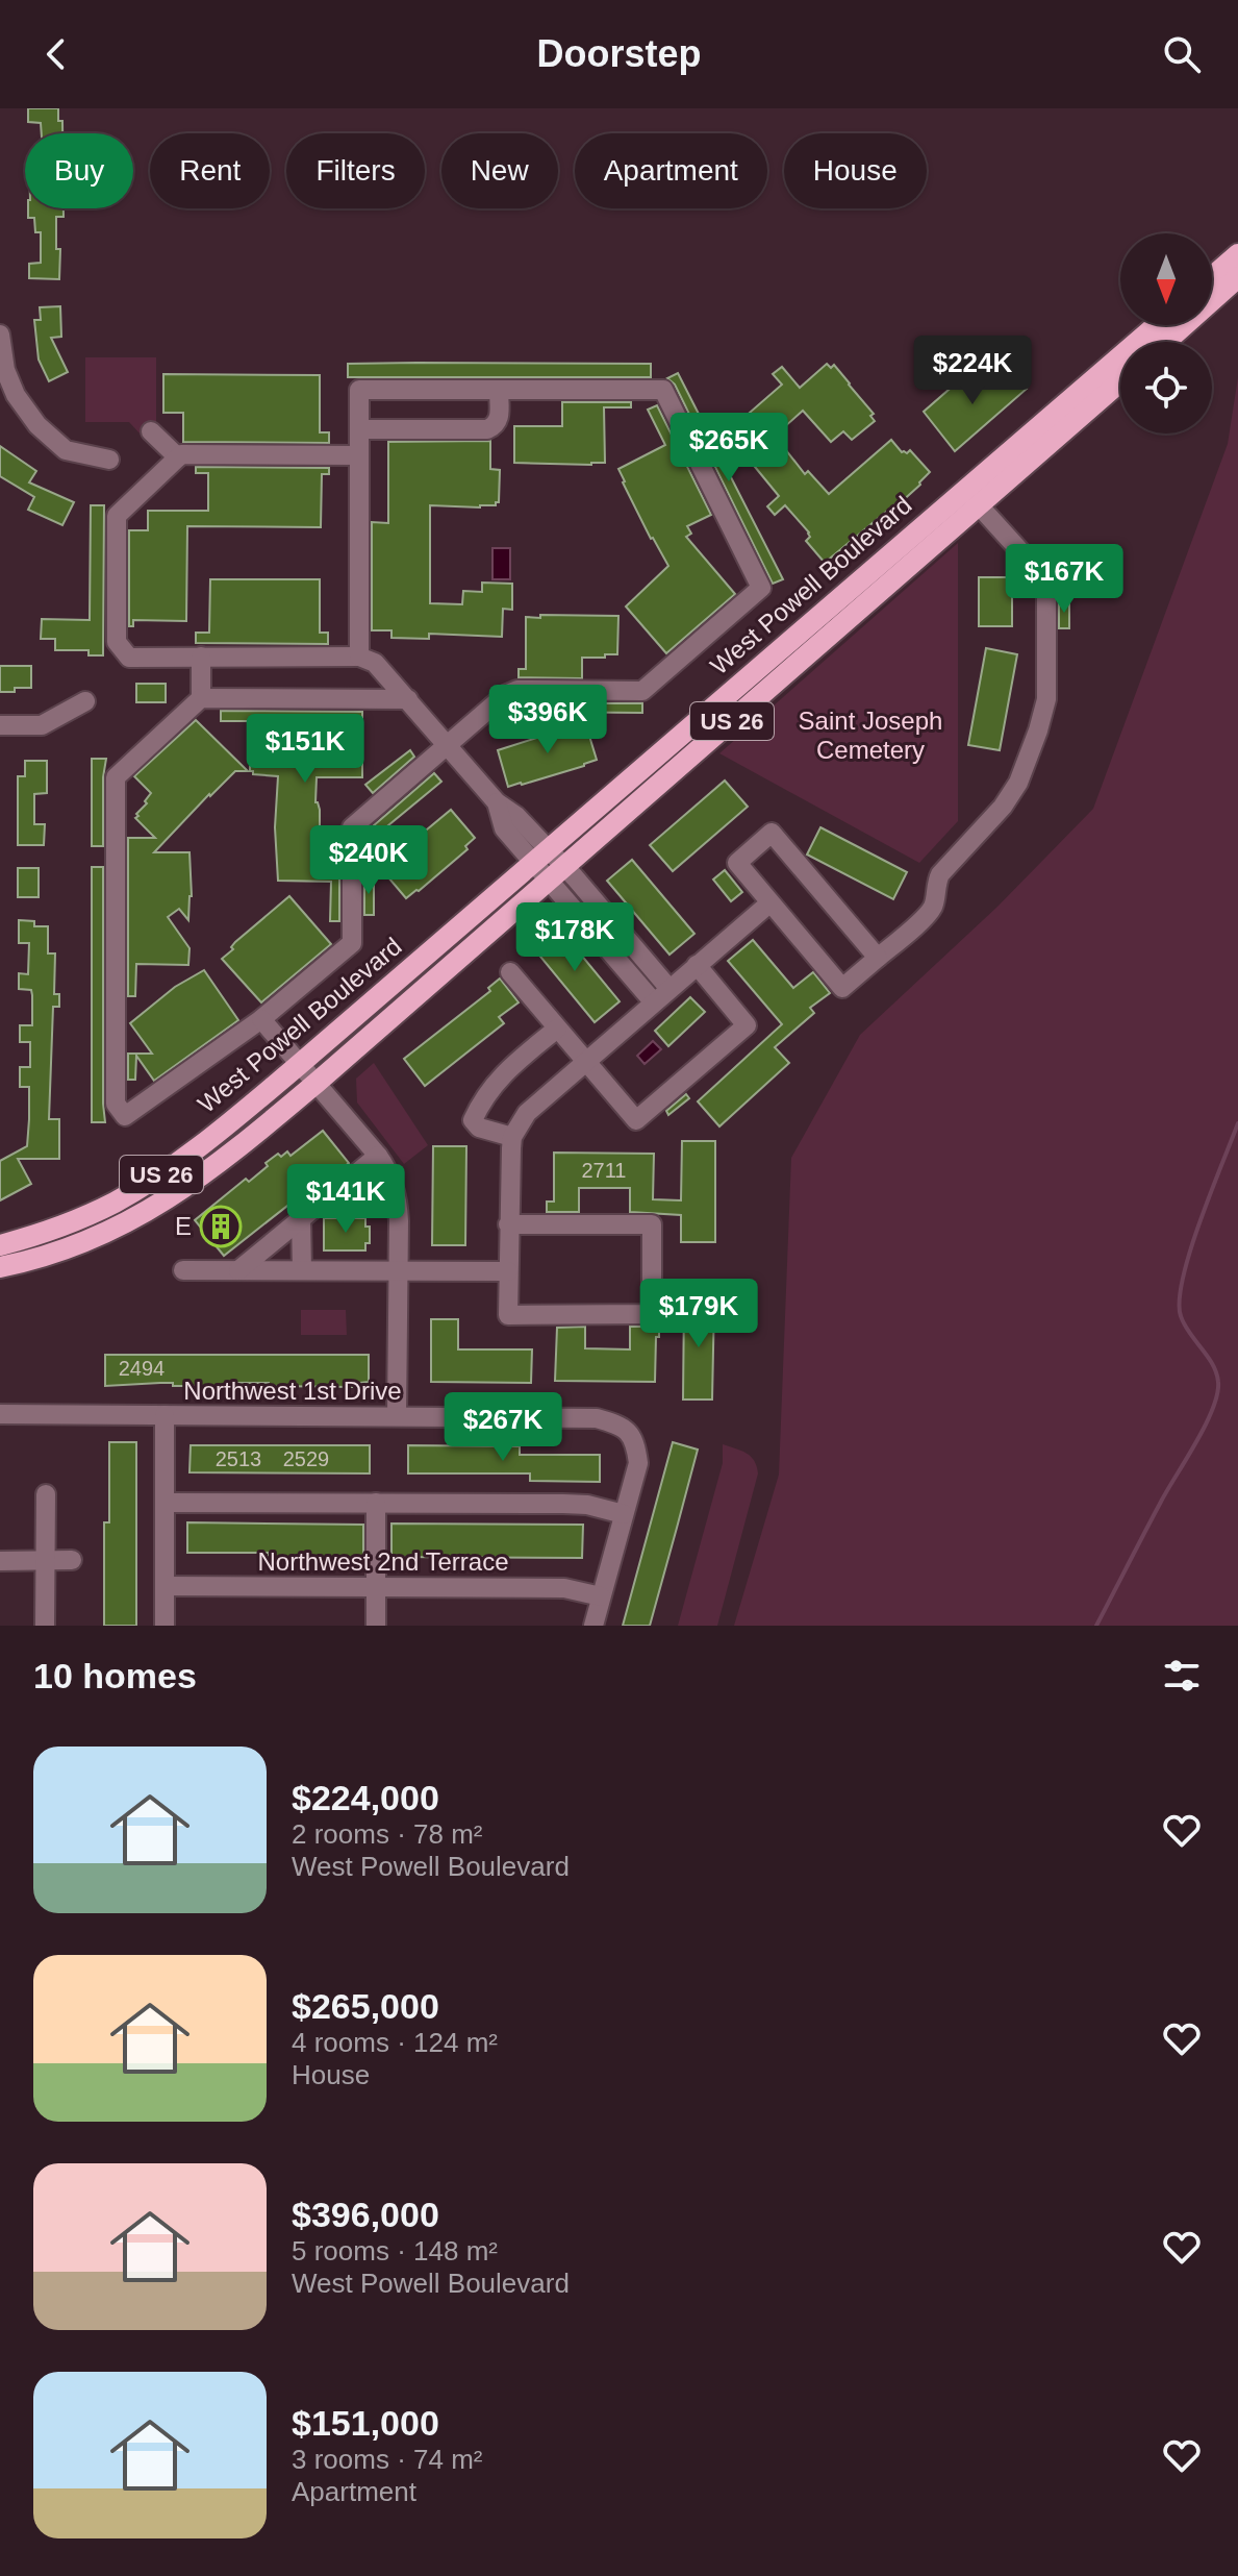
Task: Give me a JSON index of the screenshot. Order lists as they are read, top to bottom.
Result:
{
  "streets": {
    "main road": ["West Powell Boulevard", "US 26"],
    "street": ["Northwest 1st Drive", "Northwest 2nd Terrace"]
  },
  "parks": ["Saint Joseph Cemetery"],
  "places": {
    "building": ["E"]
  },
  "house_numbers": [
    "2711",
    "2494",
    "2513",
    "2529"
  ],
  "north": "bottom",
  "page": {
    "header": "Doorstep",
    "chip": [
      "Buy",
      "Rent",
      "Filters",
      "New",
      "Apartment",
      "House"
    ],
    "price": [
      "$224K",
      "$265K",
      "$167K",
      "$396K",
      "$151K",
      "$240K",
      "$178K",
      "$141K",
      "$179K",
      "$267K"
    ],
    "heading": "10 homes",
    "list": [
      {
        "name": "$224,000",
        "note": "2 rooms · 78 m² · West Powell Boulevard"
      },
      {
        "name": "$265,000",
        "note": "4 rooms · 124 m² · House"
      },
      {
        "name": "$396,000",
        "note": "5 rooms · 148 m² · West Powell Boulevard"
      },
      {
        "name": "$151,000",
        "note": "3 rooms · 74 m² · Apartment"
      }
    ]
  }
}
